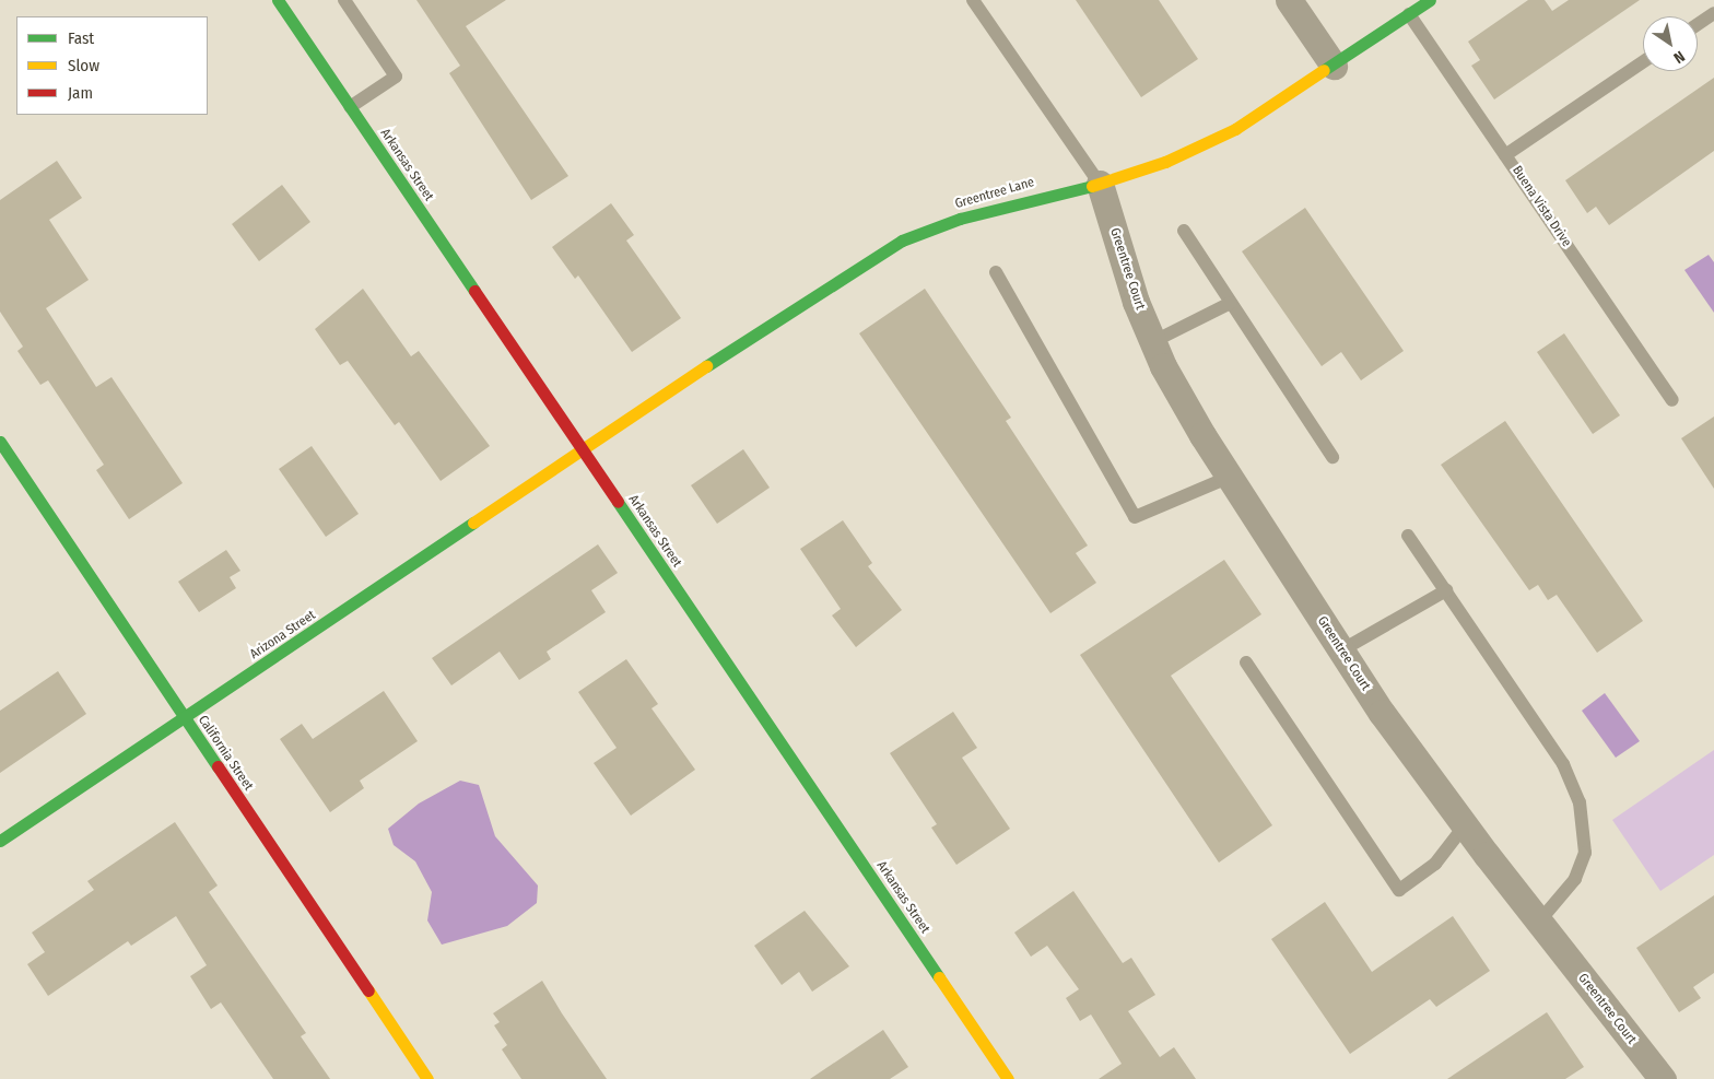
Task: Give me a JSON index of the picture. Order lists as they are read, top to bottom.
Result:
{
  "streets": {
    "street": [
      "Arkansas Street",
      "Greentree Lane",
      "Greentree Court",
      "Arizona Street",
      "California Street"
    ],
    "lane": ["Buena Vista Drive"]
  },
  "crossings": [
    ["Arkansas Street", "Greentree Lane"],
    ["Arkansas Street", "Arizona Street"],
    ["Greentree Lane", "Buena Vista Drive"],
    ["Greentree Lane", "Greentree Court"],
    ["Greentree Lane", "Arizona Street"],
    ["Arizona Street", "California Street"]
  ],
  "legend": ["Fast", "Slow", "Jam"],
  "north": "bottom right"
}
